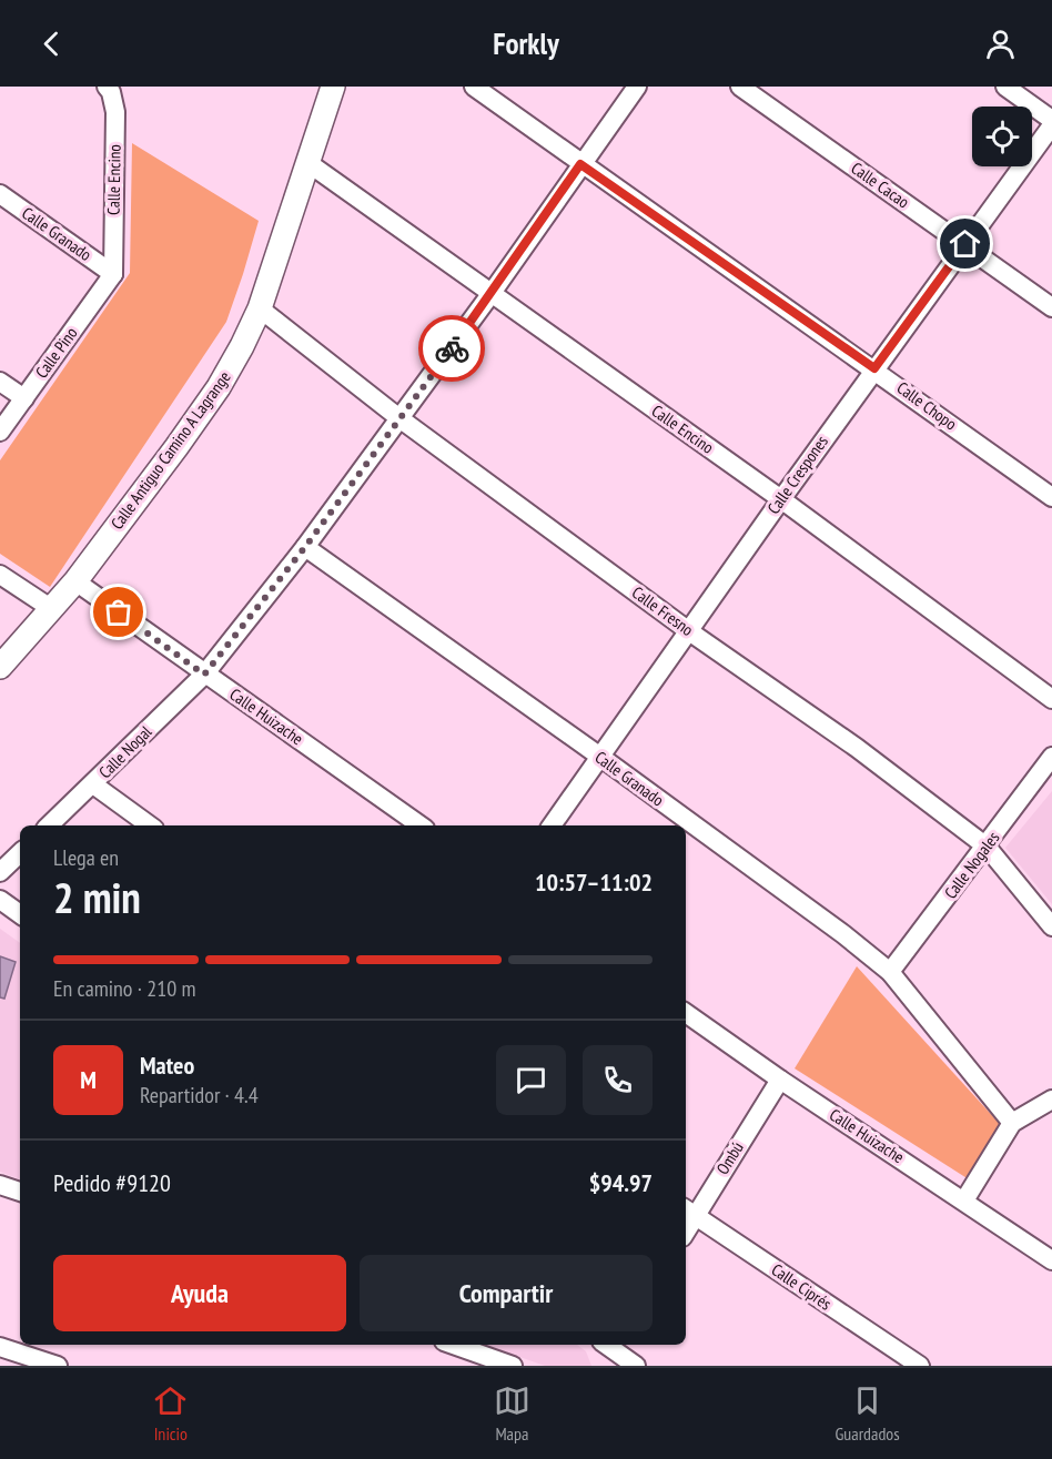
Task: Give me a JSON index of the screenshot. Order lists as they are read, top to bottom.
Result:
{
  "streets": {
    "street": [
      "Calle Encino",
      "Calle Cacao",
      "Calle Granado",
      "Calle Pino",
      "Calle Chopo",
      "Calle Antiguo Camino A Lagrange",
      "Calle Crespones",
      "Calle Fresno",
      "Calle Huizache",
      "Calle Nogal",
      "Calle Nogales",
      "Ombú",
      "Calle Ciprés"
    ]
  },
  "crossings": [
    ["Calle Encino", "Calle Granado"],
    ["Calle Encino", "Calle Pino"],
    ["Calle Encino", "Calle Antiguo Camino A Lagrange"],
    ["Calle Encino", "Calle Crespones"],
    ["Calle Encino", "Calle Nogal"],
    ["Calle Cacao", "Calle Crespones"],
    ["Calle Granado", "Calle Pino"],
    ["Calle Granado", "Calle Crespones"],
    ["Calle Granado", "Calle Nogal"],
    ["Calle Granado", "Calle Nogales"],
    ["Calle Chopo", "Calle Crespones"],
    ["Calle Chopo", "Calle Nogal"],
    ["Calle Antiguo Camino A Lagrange", "Calle Fresno"],
    ["Calle Antiguo Camino A Lagrange", "Calle Huizache"],
    ["Calle Crespones", "Calle Fresno"],
    ["Calle Fresno", "Calle Nogal"],
    ["Calle Fresno", "Calle Nogales"],
    ["Calle Huizache", "Calle Nogal"],
    ["Calle Huizache", "Ombú"],
    ["Ombú", "Calle Ciprés"]
  ],
  "page": {
    "header": "Forkly",
    "heading": ["2 min", "Llega en", "10:57–11:02"],
    "panel": [
      "Mateo",
      "Repartidor · 4.4",
      "Pedido #9120",
      "$94.97"
    ],
    "bar": "En camino · 210 m",
    "round": "M",
    "buttons": ["Ayuda", "Compartir"],
    "tabs": ["Inicio", "Mapa", "Guardados"]
  }
}
